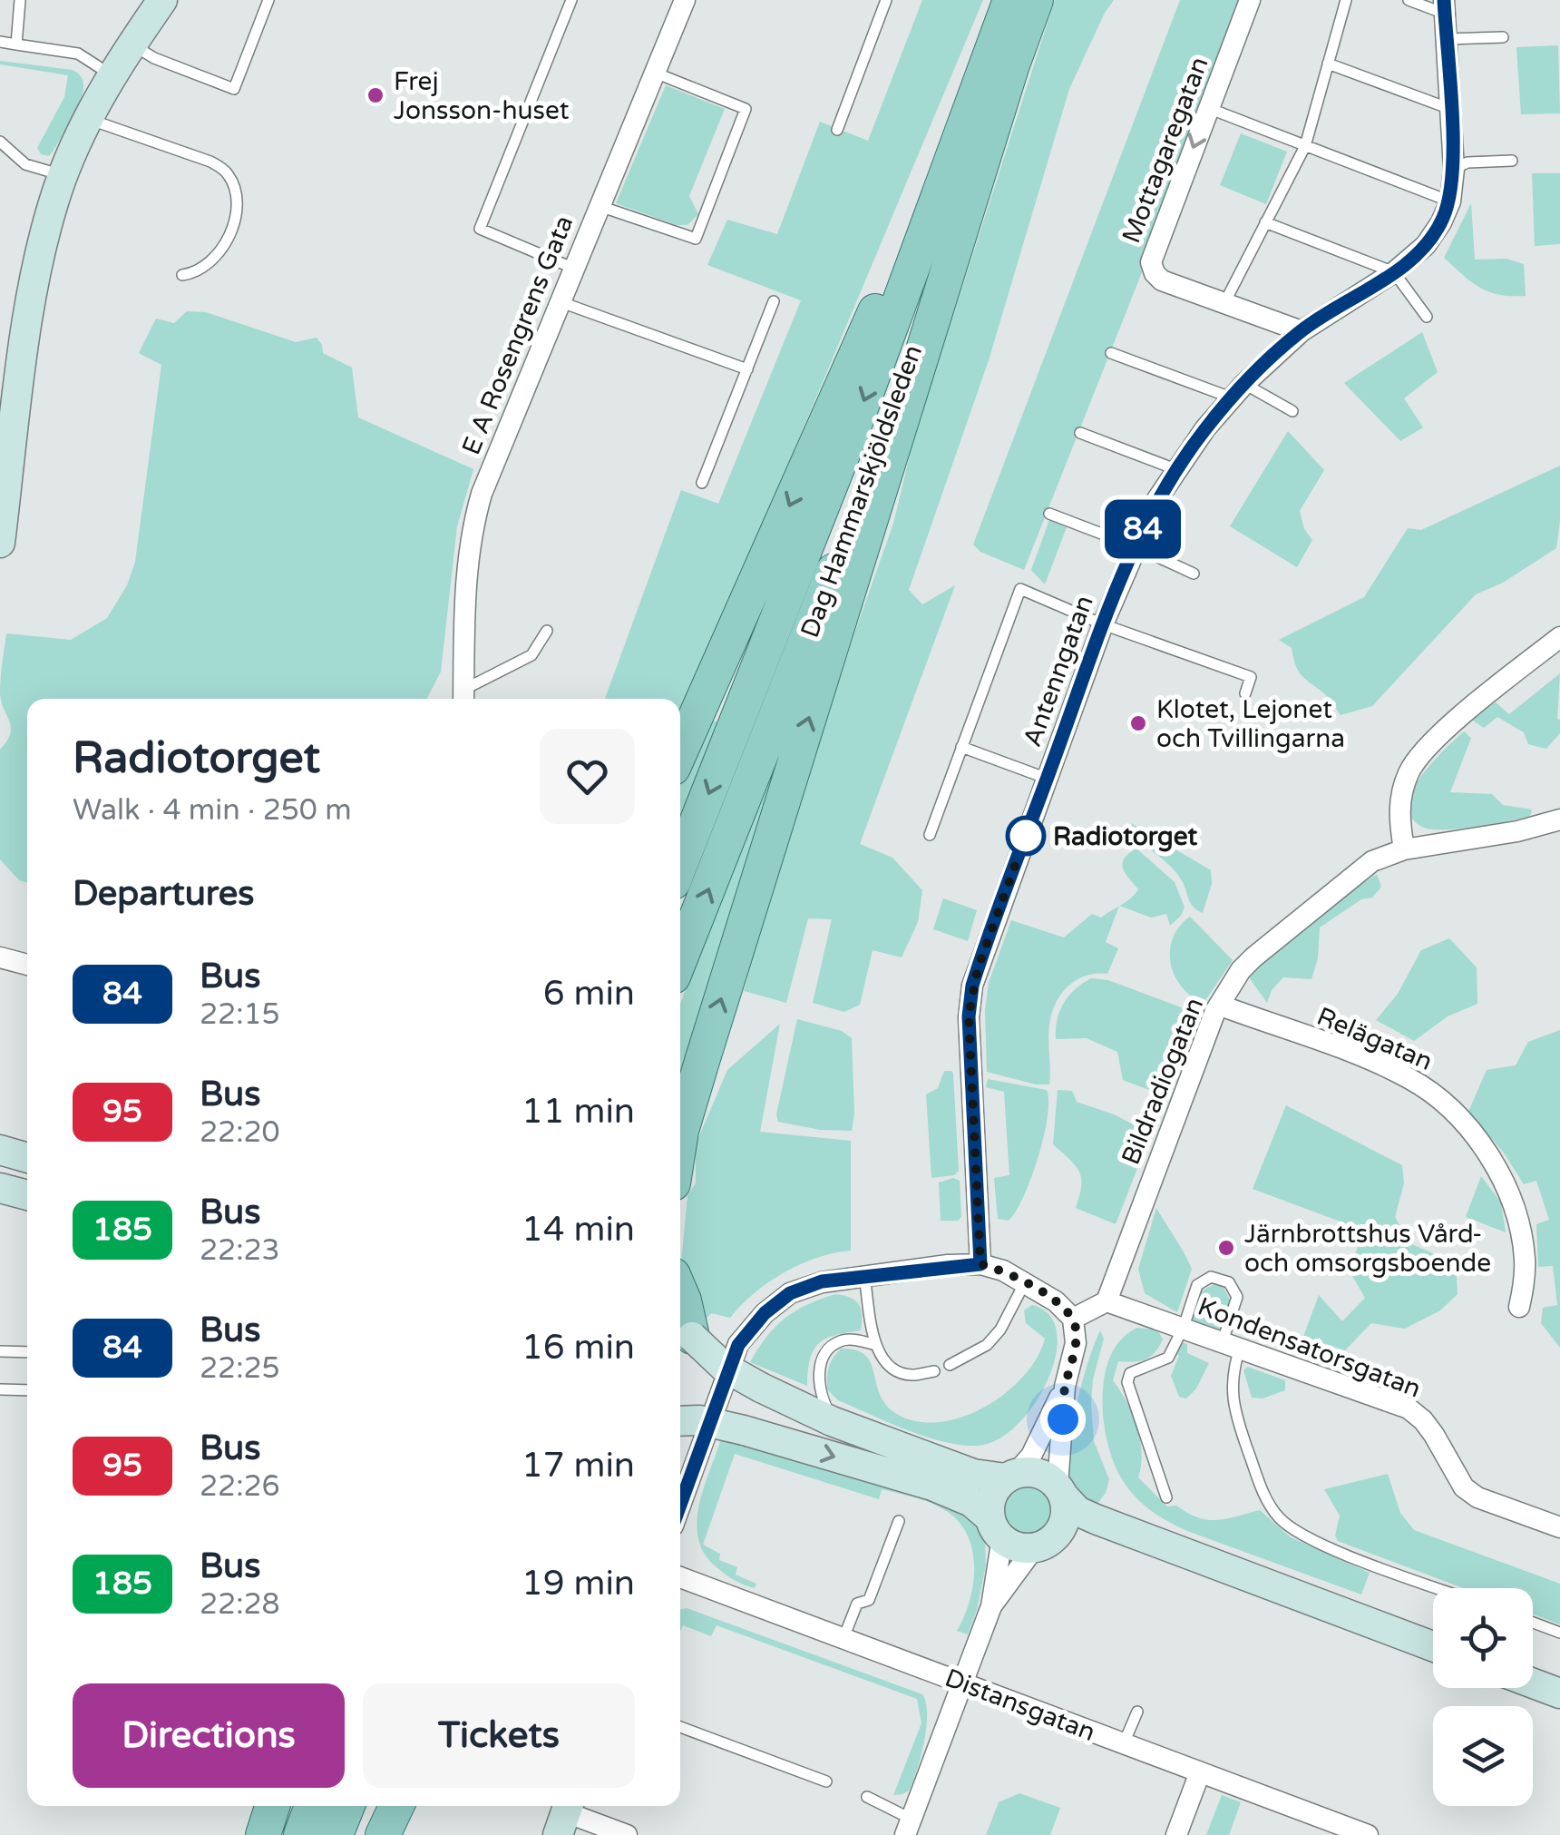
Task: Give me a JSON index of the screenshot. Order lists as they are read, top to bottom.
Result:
{
  "streets": {
    "main road": ["Dag Hammarskjöldsleden"],
    "street": [
      "Mottagaregatan",
      "E A Rosengrens Gata",
      "Antenngatan",
      "Relägatan",
      "Bildradiogatan",
      "Kondensatorsgatan",
      "Distansgatan"
    ]
  },
  "crossings": [
    ["Mottagaregatan", "Antenngatan"],
    ["Relägatan", "Bildradiogatan"],
    ["Bildradiogatan", "Kondensatorsgatan"]
  ],
  "places": [
    "Frej Jonsson-huset",
    "Klotet, Lejonet och Tvillingarna",
    "Radiotorget",
    "Järnbrottshus Vård- och omsorgsboende"
  ],
  "lines": ["bus line 84"],
  "page": {
    "on_map": "84",
    "heading": [
      ["Radiotorget", "Walk · 4 min · 250 m"],
      "Departures"
    ],
    "list": [
      {
        "mark": "84",
        "name": "Bus",
        "note": "22:15",
        "value": "6 min"
      },
      {
        "mark": "95",
        "name": "Bus",
        "note": "22:20",
        "value": "11 min"
      },
      {
        "mark": "185",
        "name": "Bus",
        "note": "22:23",
        "value": "14 min"
      },
      {
        "mark": "84",
        "name": "Bus",
        "note": "22:25",
        "value": "16 min"
      },
      {
        "mark": "95",
        "name": "Bus",
        "note": "22:26",
        "value": "17 min"
      },
      {
        "mark": "185",
        "name": "Bus",
        "note": "22:28",
        "value": "19 min"
      }
    ],
    "buttons": ["Directions", "Tickets"]
  }
}
